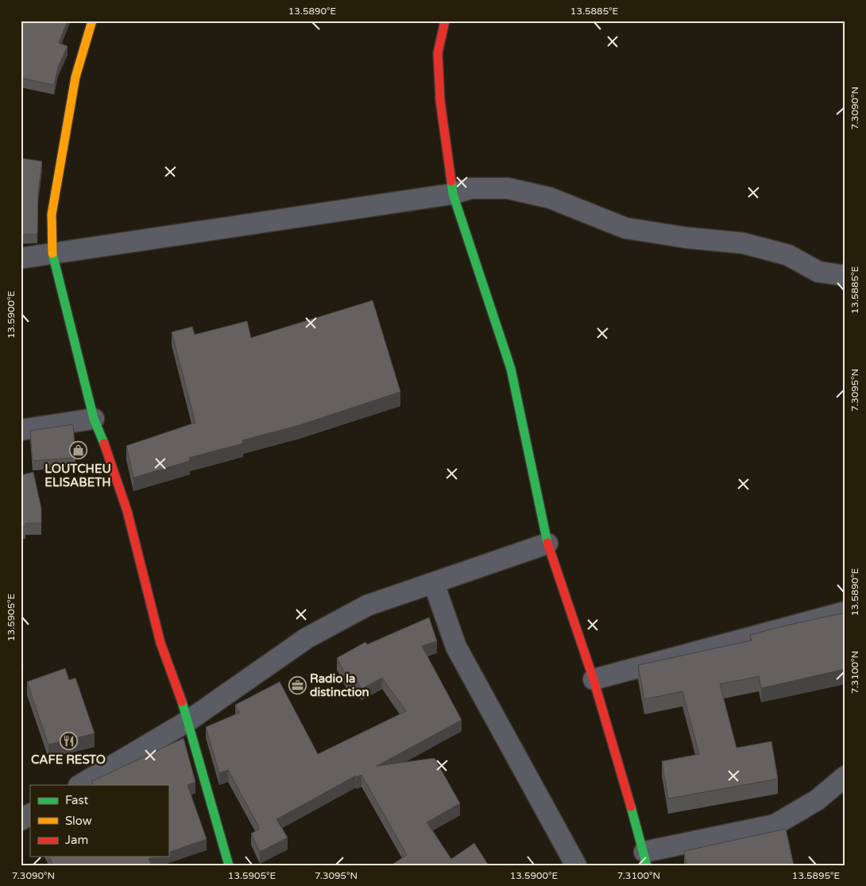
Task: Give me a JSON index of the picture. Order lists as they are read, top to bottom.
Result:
{
  "places": {
    "shop": ["LOUTCHEU ELISABETH"],
    "office": ["Radio la distinction"],
    "restaurant": ["CAFE RESTO"]
  },
  "legend": ["Fast", "Slow", "Jam"],
  "coordinates": [
    "13.5890°E",
    "13.5885°E",
    "7.3090°N",
    "13.5900°E",
    "7.3095°N",
    "13.5905°E",
    "7.3100°N",
    "13.5895°E"
  ]
}
